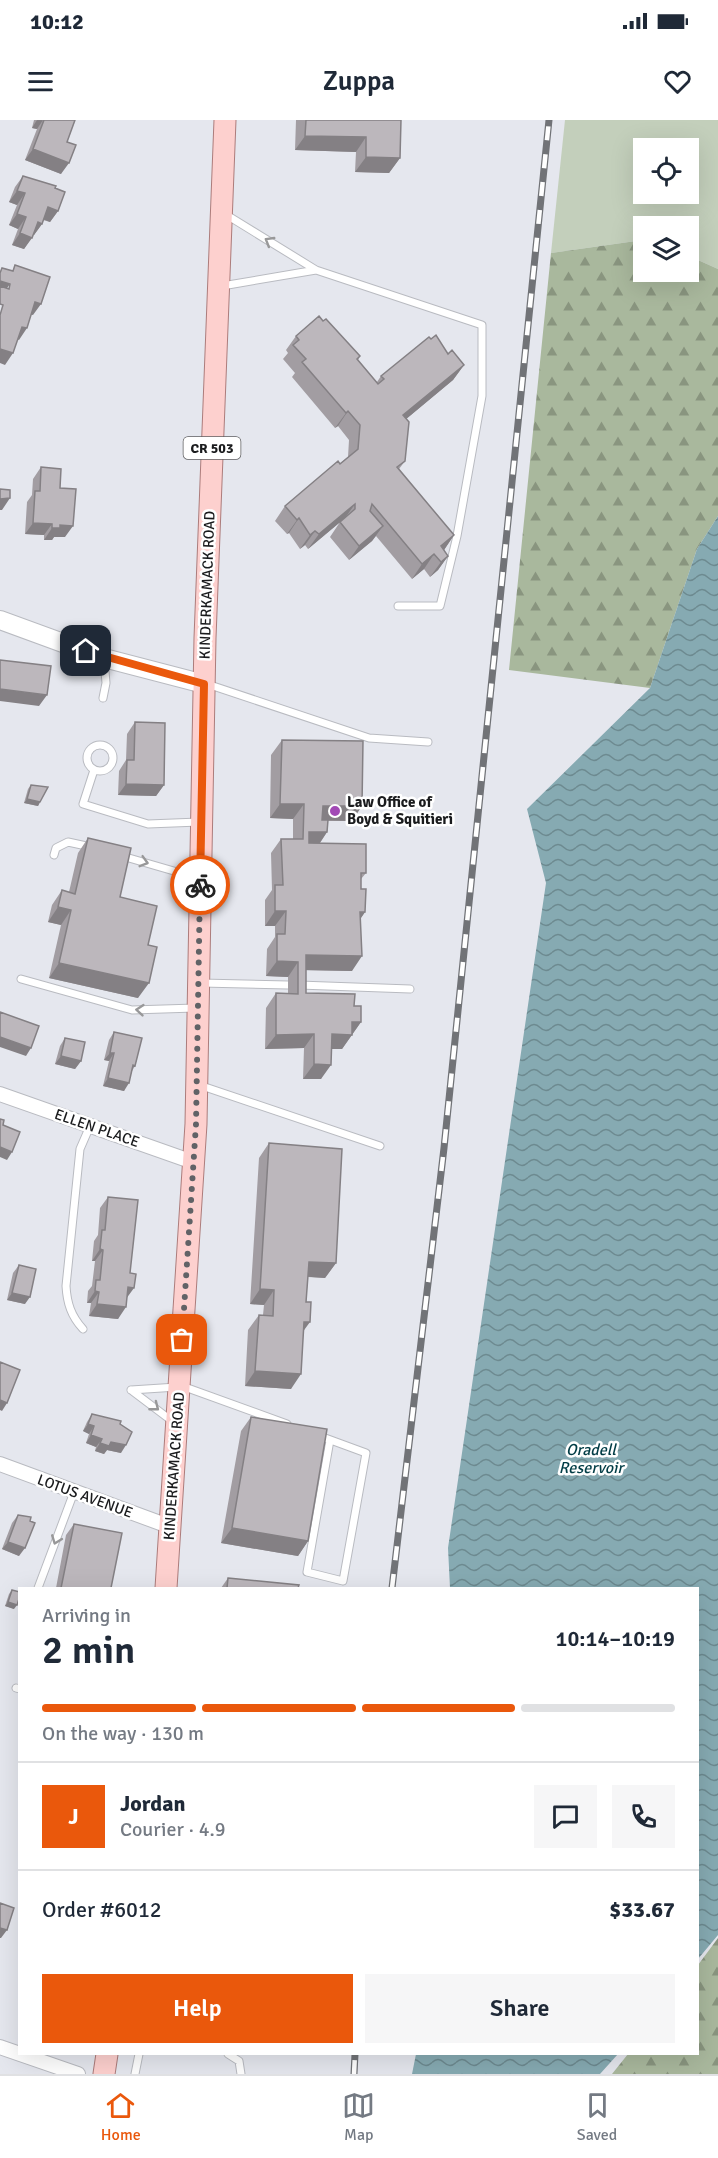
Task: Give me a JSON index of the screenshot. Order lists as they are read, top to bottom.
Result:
{
  "streets": {
    "main road": ["CR 503", "KINDERKAMACK ROAD"],
    "street": ["ELLEN PLACE", "LOTUS AVENUE"]
  },
  "crossings": [
    ["KINDERKAMACK ROAD", "ELLEN PLACE"],
    ["KINDERKAMACK ROAD", "LOTUS AVENUE"]
  ],
  "water": ["Oradell Reservoir"],
  "places": ["Law Office of Boyd & Squitieri"],
  "page": {
    "status": "10:12",
    "header": "Zuppa",
    "heading": ["2 min", "Arriving in", "10:14–10:19"],
    "panel": [
      "Jordan",
      "Courier · 4.9",
      "Order #6012",
      "$33.67"
    ],
    "bar": "On the way · 130 m",
    "round": "J",
    "buttons": ["Help", "Share"],
    "tabs": ["Home", "Map", "Saved"]
  }
}
